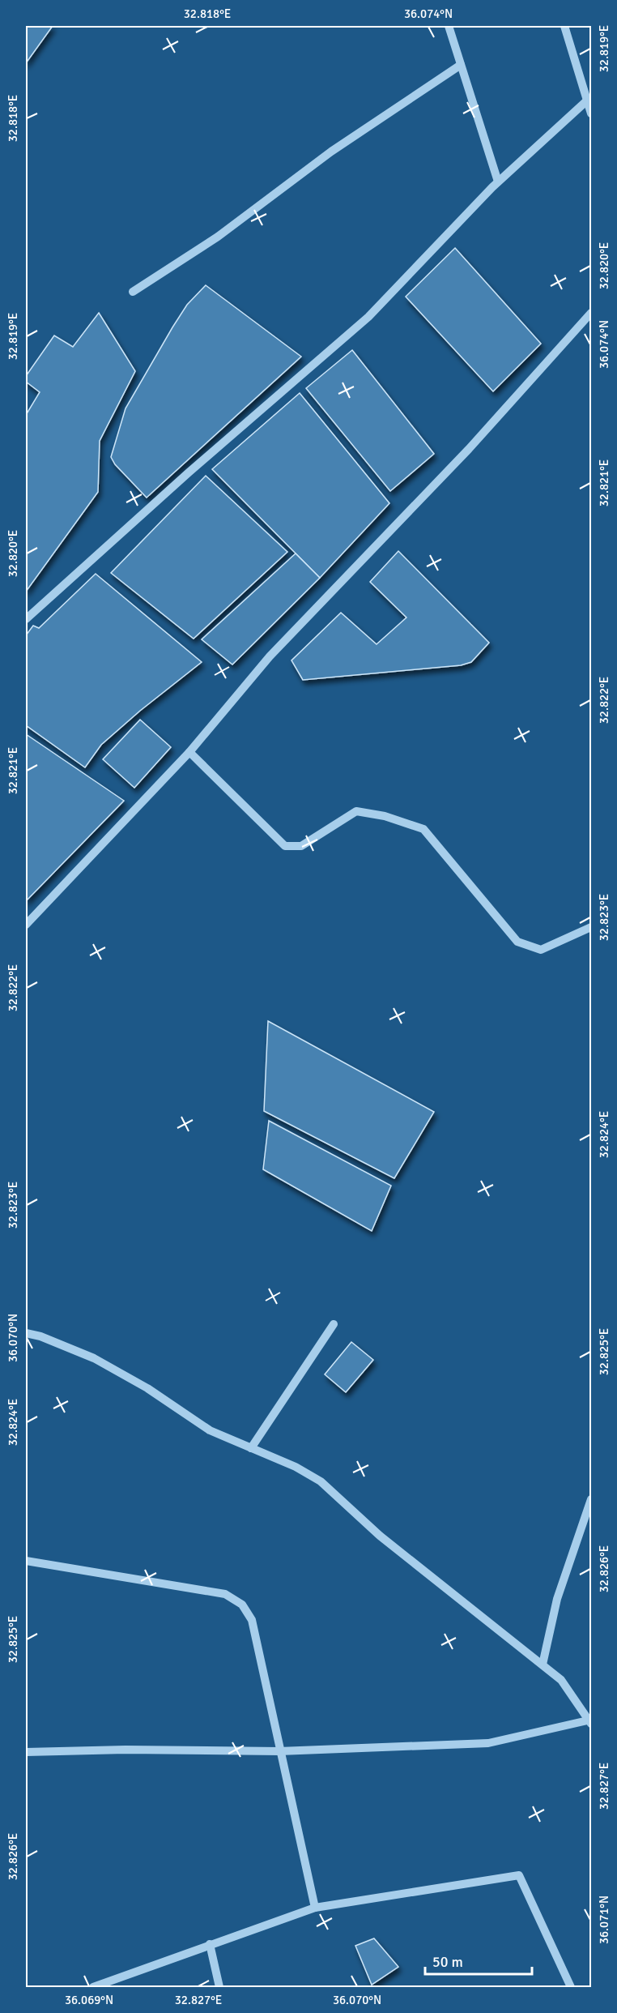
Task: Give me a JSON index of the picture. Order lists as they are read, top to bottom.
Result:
{
  "scale_bar": "50 m",
  "coordinates": [
    "32.818°E",
    "36.074°N",
    "32.819°E",
    "32.820°E",
    "32.821°E",
    "32.822°E",
    "32.823°E",
    "32.824°E",
    "36.070°N",
    "32.825°E",
    "32.826°E",
    "32.827°E",
    "36.071°N",
    "36.069°N"
  ]
}
